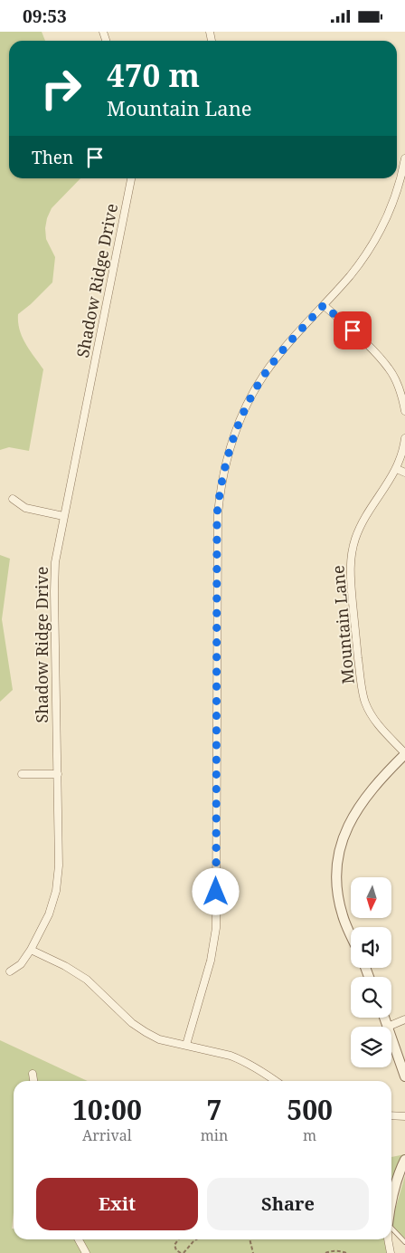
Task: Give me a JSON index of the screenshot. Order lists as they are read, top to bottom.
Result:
{
  "streets": {
    "street": ["Shadow Ridge Drive", "Mountain Lane"]
  },
  "north": "bottom",
  "page": {
    "status": "09:53",
    "turn": ["470 m", "Mountain Lane"],
    "then": "Then",
    "eta": [
      "10:00",
      "Arrival",
      "7",
      "min",
      "500",
      "m"
    ],
    "buttons": ["Exit", "Share"]
  }
}
